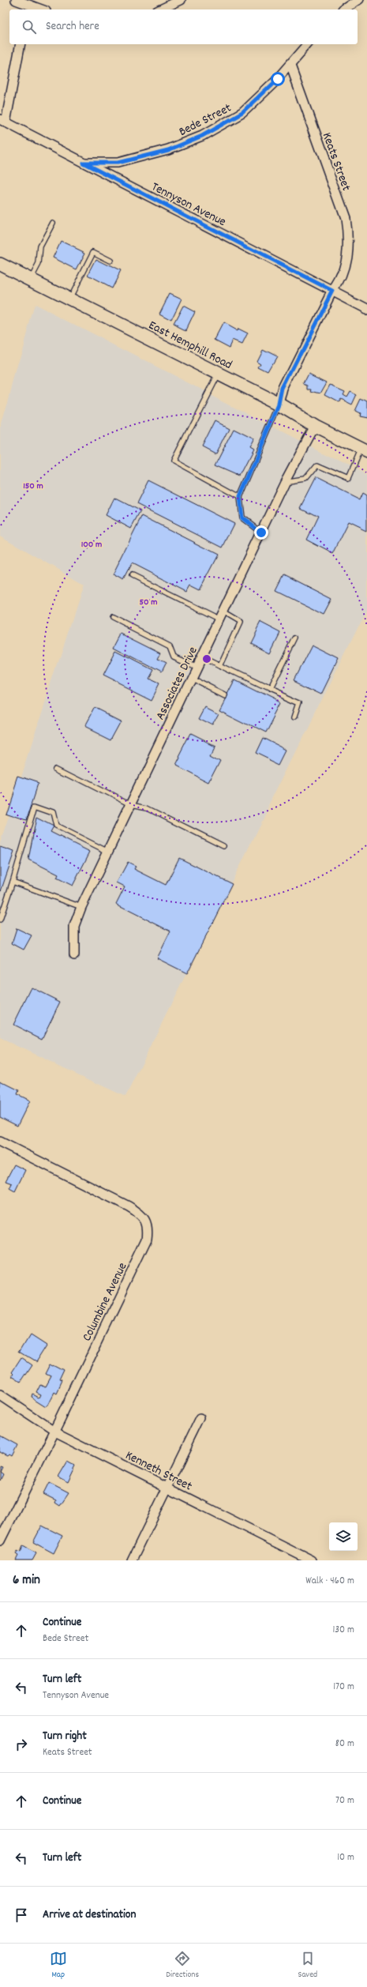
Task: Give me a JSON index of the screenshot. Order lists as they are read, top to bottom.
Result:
{
  "streets": {
    "street": [
      "Bede Street",
      "Keats Street",
      "Tennyson Avenue",
      "East Hemphill Road",
      "Associates Drive",
      "Columbine Avenue",
      "Kenneth Street"
    ]
  },
  "crossings": [
    ["Bede Street", "Keats Street"],
    ["Bede Street", "Tennyson Avenue"],
    ["Keats Street", "Tennyson Avenue"],
    ["Keats Street", "East Hemphill Road"],
    ["East Hemphill Road", "Associates Drive"],
    ["Columbine Avenue", "Kenneth Street"]
  ],
  "page": {
    "search": "Search here",
    "heading": ["6 min", "Walk · 460 m"],
    "list": [
      ["Continue", "Bede Street", "130 m"],
      ["Turn left", "Tennyson Avenue", "170 m"],
      ["Turn right", "Keats Street", "80 m"],
      ["Continue", "70 m"],
      ["Turn left", "10 m"],
      "Arrive at destination"
    ],
    "nav": ["Map", "Directions", "Saved"]
  },
  "rings": ["150 m", "100 m", "50 m"]
}
